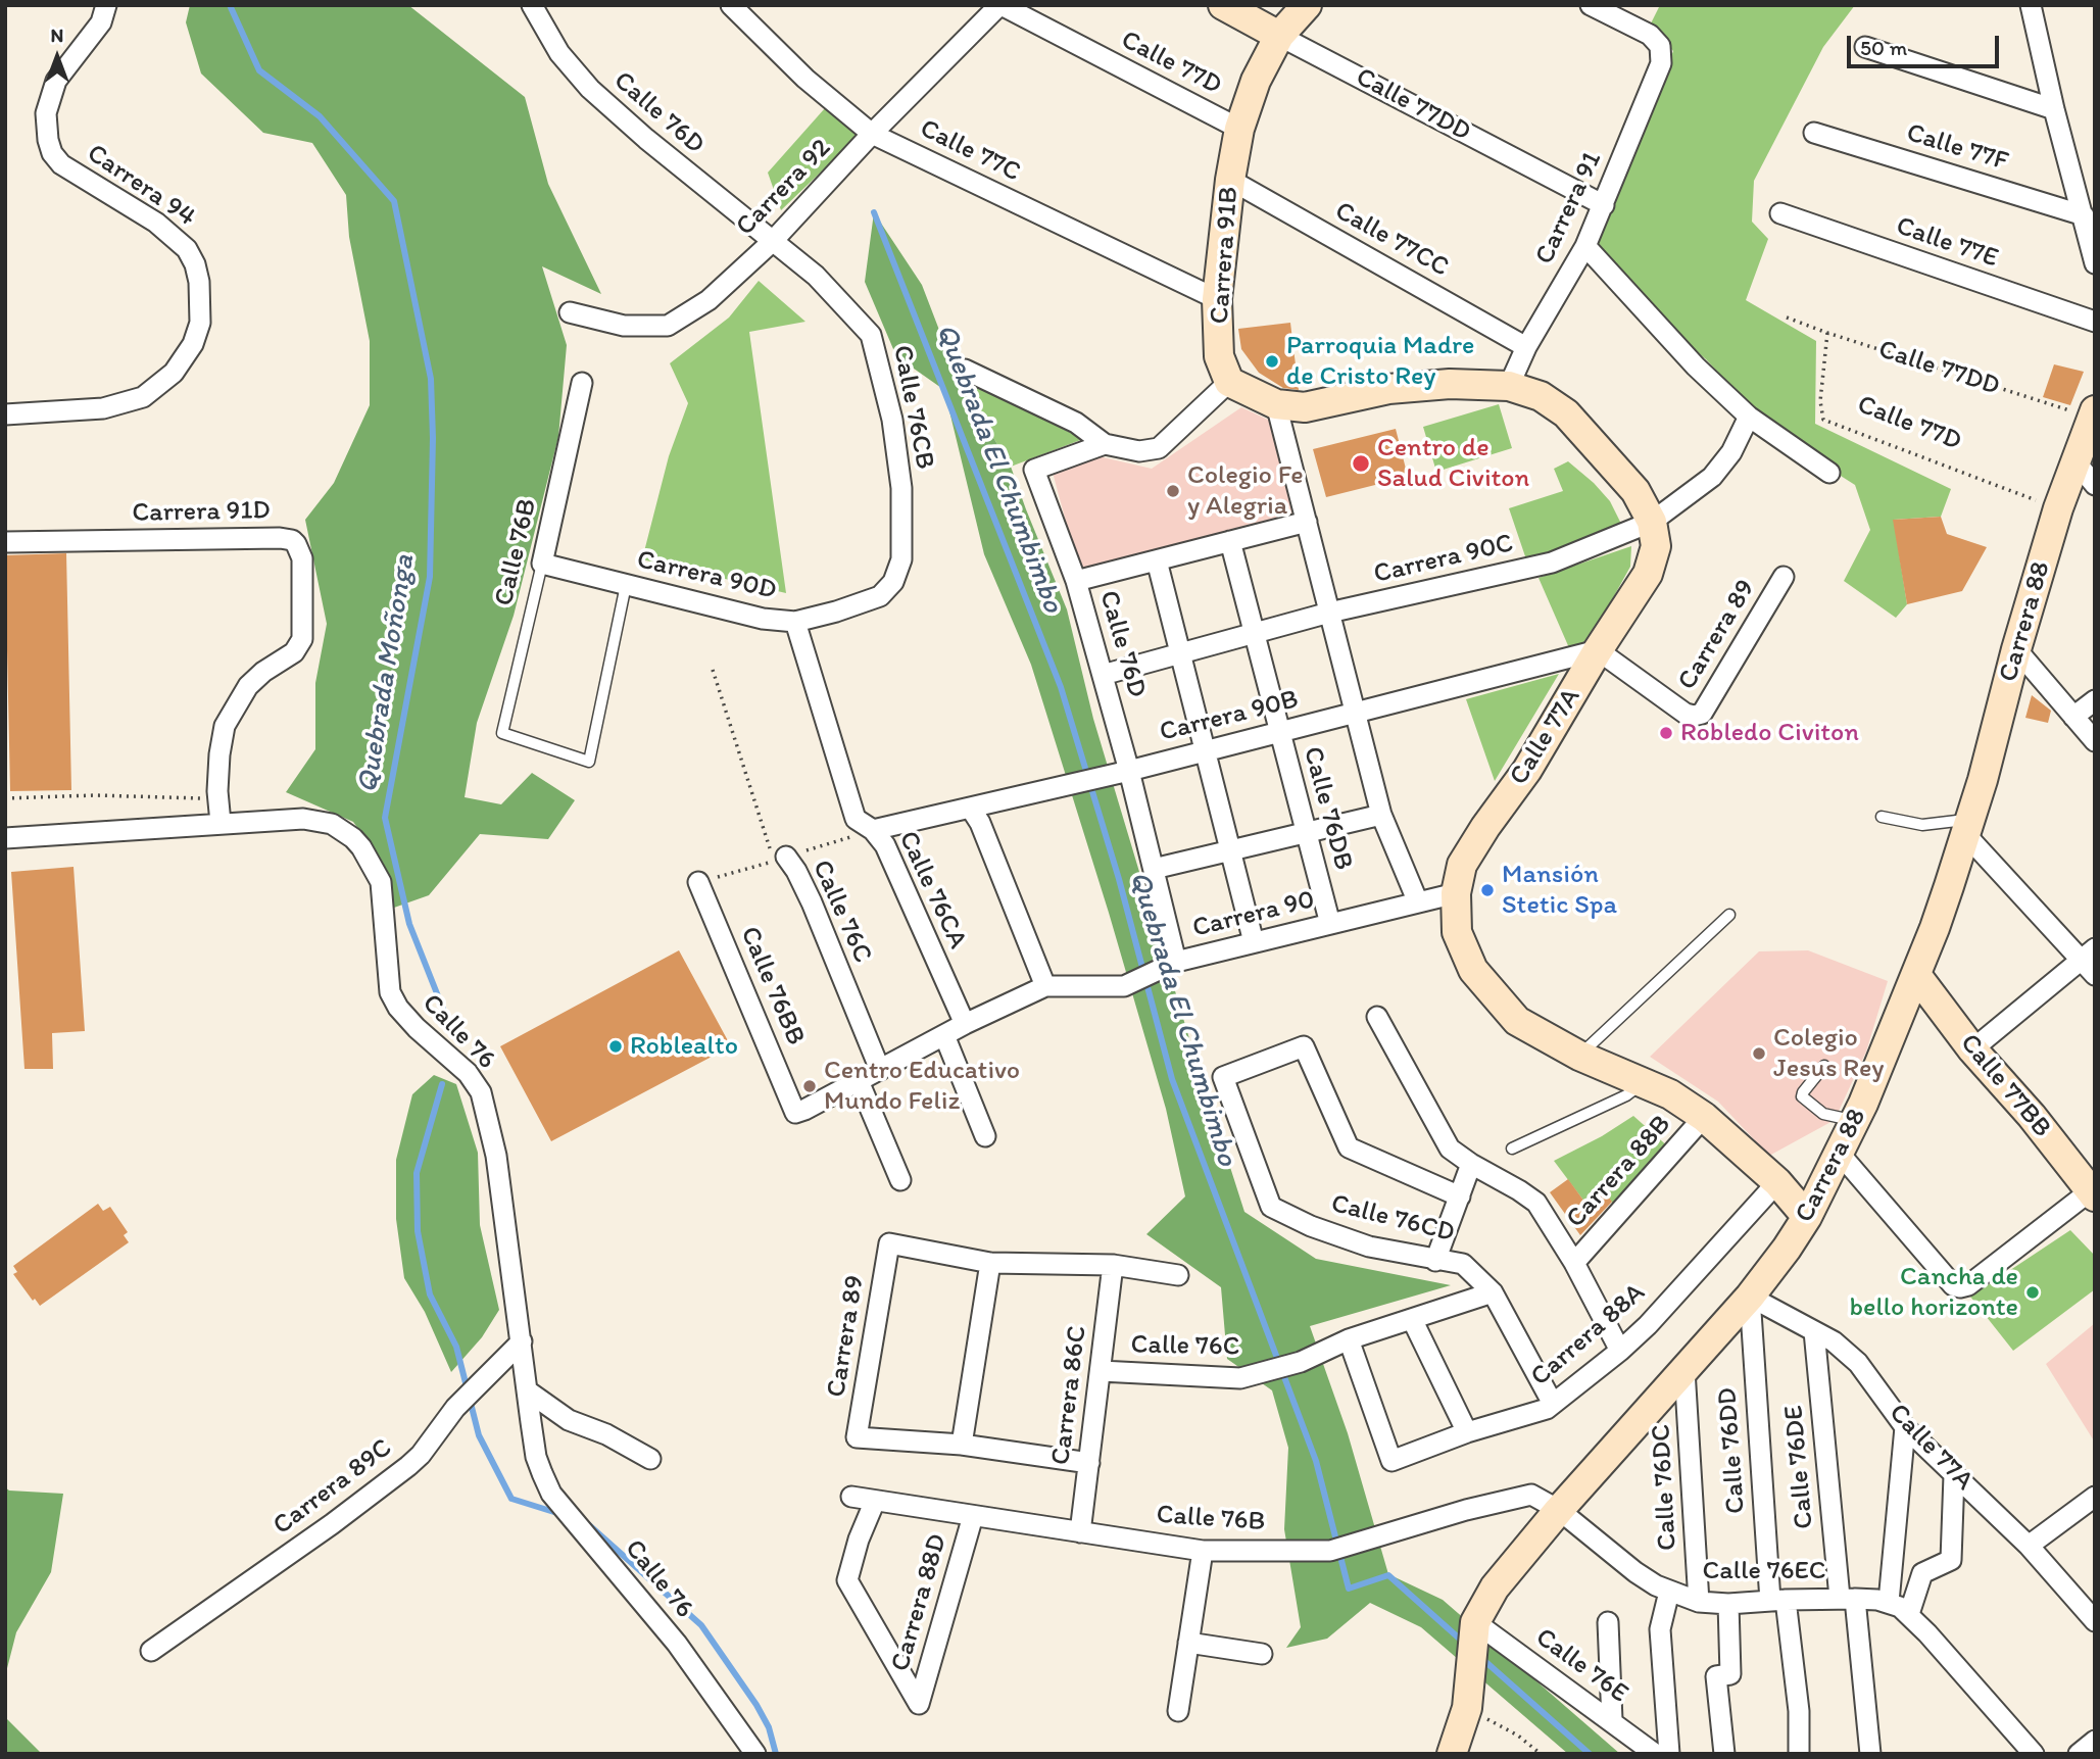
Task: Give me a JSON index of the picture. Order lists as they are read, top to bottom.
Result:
{
  "streets": {
    "street": [
      "Calle 77D",
      "Calle 77DD",
      "Calle 76D",
      "Calle 77F",
      "Calle 77C",
      "Carrera 94",
      "Carrera 92",
      "Carrera 91",
      "Calle 77CC",
      "Calle 77E",
      "Carrera 91B",
      "Calle 76CB",
      "Carrera 91D",
      "Calle 76B",
      "Carrera 90C",
      "Carrera 90D",
      "Carrera 88",
      "Carrera 89",
      "Carrera 90B",
      "Calle 77A",
      "Calle 76DB",
      "Calle 76CA",
      "Calle 76C",
      "Carrera 90",
      "Calle 76BB",
      "Calle 76",
      "Calle 77BB",
      "Carrera 88B",
      "Calle 76CD",
      "Carrera 88A",
      "Carrera 86C",
      "Calle 76DD",
      "Calle 76DE",
      "Carrera 89C",
      "Calle 76DC",
      "Calle 76EC",
      "Carrera 88D",
      "Calle 76E"
    ]
  },
  "crossings": [
    ["Calle 77D", "Calle 77DD"],
    ["Calle 77D", "Carrera 92"],
    ["Calle 77D", "Carrera 91B"],
    ["Calle 77D", "Carrera 88"],
    ["Calle 77DD", "Carrera 91"],
    ["Calle 77DD", "Carrera 91B"],
    ["Calle 77DD", "Carrera 88"],
    ["Calle 76D", "Carrera 92"],
    ["Calle 76D", "Calle 76CB"],
    ["Calle 76D", "Carrera 90C"],
    ["Calle 76D", "Carrera 90B"],
    ["Calle 76D", "Carrera 90"],
    ["Calle 77C", "Carrera 92"],
    ["Calle 77C", "Carrera 91B"],
    ["Carrera 92", "Calle 76CB"],
    ["Carrera 91", "Calle 77CC"],
    ["Carrera 91", "Calle 77A"],
    ["Calle 77CC", "Carrera 91B"],
    ["Carrera 91B", "Calle 77A"],
    ["Calle 76CB", "Carrera 90D"],
    ["Carrera 91D", "Calle 76"],
    ["Calle 76B", "Carrera 90D"],
    ["Calle 76B", "Carrera 88"],
    ["Calle 76B", "Carrera 86C"],
    ["Calle 76B", "Calle 76EC"],
    ["Calle 76B", "Carrera 88D"],
    ["Carrera 90C", "Calle 77A"],
    ["Carrera 90C", "Calle 76DB"],
    ["Carrera 90D", "Calle 76CA"],
    ["Carrera 88", "Calle 77A"],
    ["Carrera 88", "Calle 77BB"],
    ["Carrera 88", "Calle 76DD"],
    ["Carrera 88", "Calle 76DC"],
    ["Carrera 88", "Calle 76EC"],
    ["Carrera 88", "Calle 76E"],
    ["Carrera 89", "Carrera 90B"],
    ["Carrera 89", "Calle 77A"],
    ["Carrera 90B", "Calle 77A"],
    ["Carrera 90B", "Calle 76DB"],
    ["Carrera 90B", "Calle 76CA"],
    ["Calle 77A", "Carrera 90"],
    ["Calle 77A", "Carrera 88B"],
    ["Calle 77A", "Carrera 88A"],
    ["Calle 77A", "Calle 76DD"],
    ["Calle 77A", "Calle 76DE"],
    ["Calle 76DB", "Carrera 90"],
    ["Calle 76CA", "Carrera 90"],
    ["Calle 76C", "Carrera 90"],
    ["Calle 76C", "Carrera 88A"],
    ["Calle 76C", "Carrera 86C"],
    ["Carrera 90", "Calle 76BB"],
    ["Calle 76", "Carrera 89C"],
    ["Calle 76DD", "Calle 76EC"],
    ["Calle 76DE", "Calle 76EC"],
    ["Calle 76DC", "Calle 76EC"]
  ],
  "water": ["Quebrada El Chumbimbo", "Quebrada Moñonga"],
  "places": [
    "Parroquia Madre de Cristo Rey",
    "Centro de Salud Civiton",
    "Colegio Fe y Alegria",
    "Robledo Civiton",
    "Mansión Stetic Spa",
    "Roblealto",
    "Colegio Jesus Rey",
    "Centro Educativo Mundo Feliz",
    "Cancha de bello horizonte"
  ],
  "scale_bar": "50 m",
  "north": "top"
}
